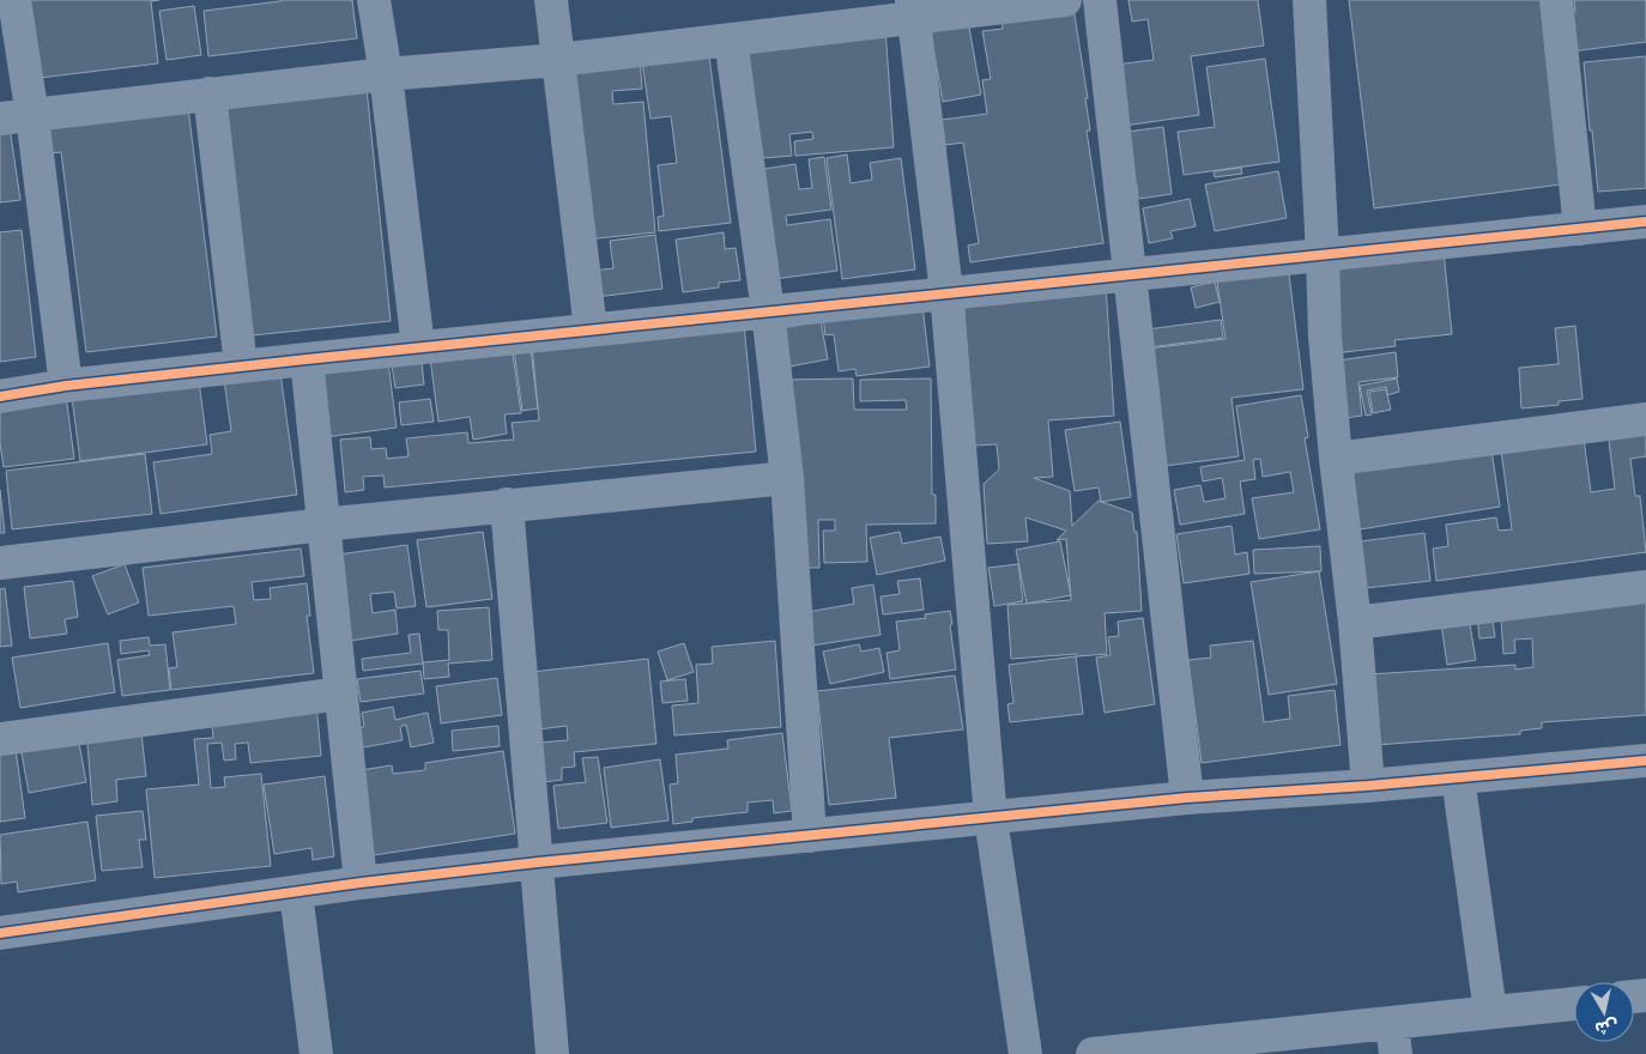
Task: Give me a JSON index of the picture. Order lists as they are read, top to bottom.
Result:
{
  "north": "bottom"
}
